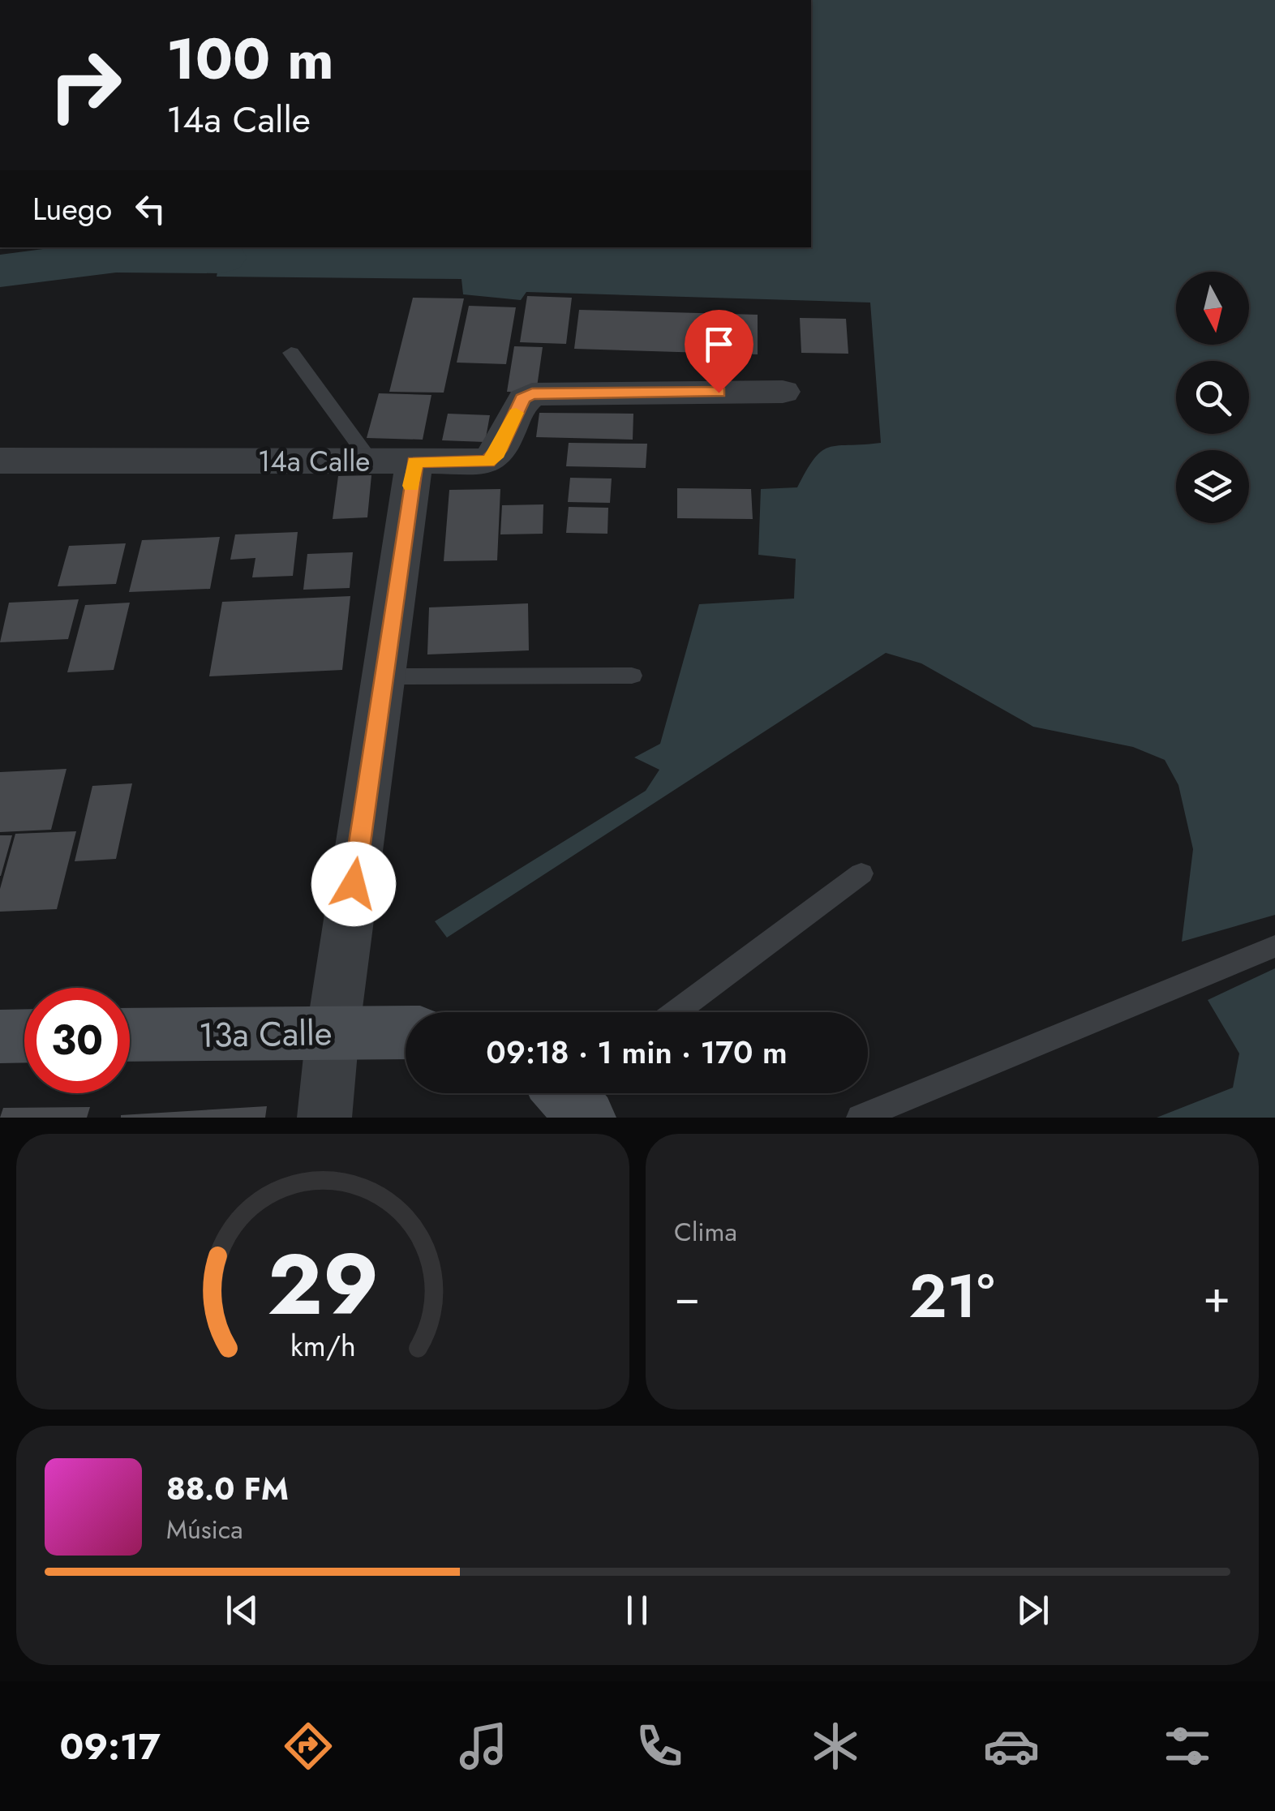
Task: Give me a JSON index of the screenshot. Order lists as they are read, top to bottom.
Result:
{
  "streets": {
    "street": ["14a Calle", "13a Calle"]
  },
  "north": "bottom",
  "page": {
    "turn": ["100 m", "14a Calle"],
    "then": "Luego",
    "limit": "30",
    "trip": "09:18 · 1 min · 170 m",
    "tile": "Clima",
    "heat": ["−", "21°", "+"],
    "song": ["88.0 FM", "Música"],
    "tabs": "09:17",
    "gauge": ["29", "km/h"]
  }
}
